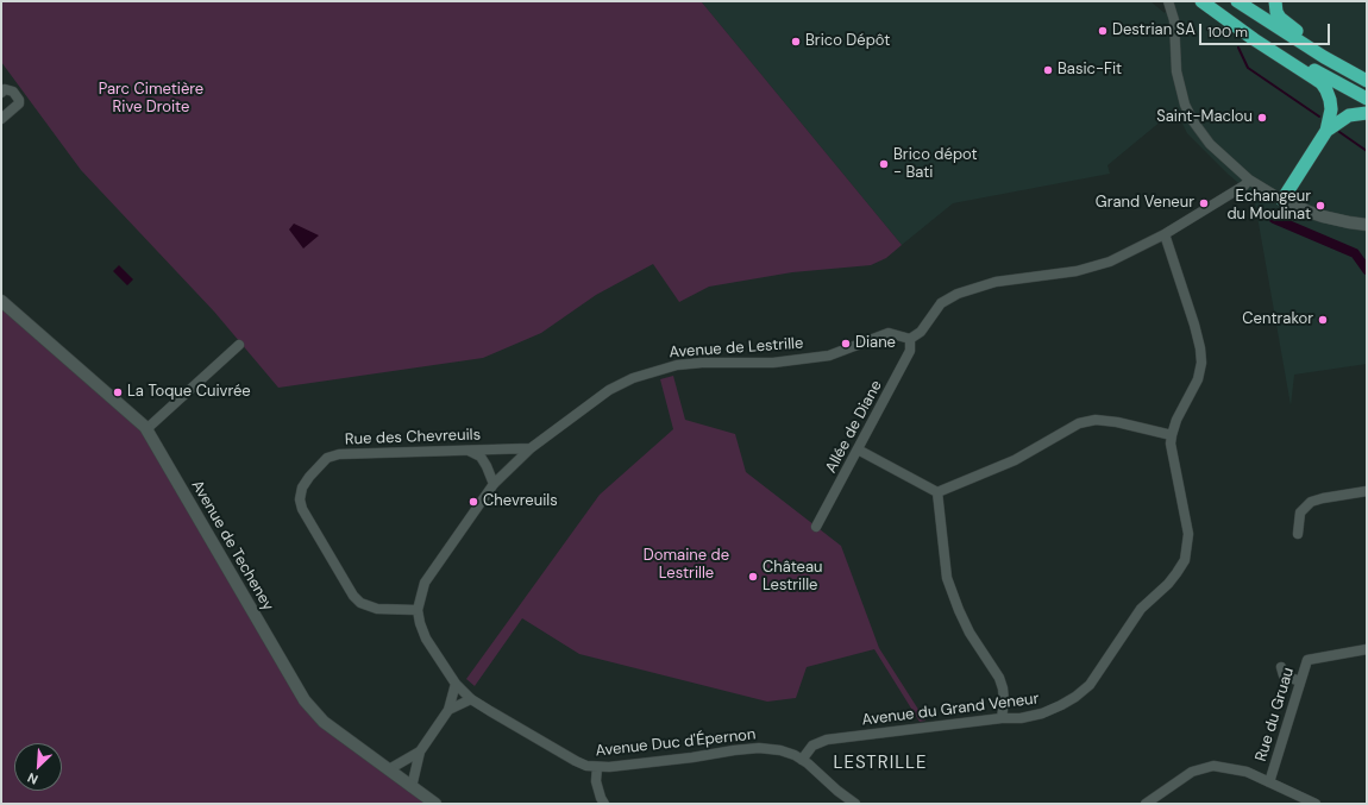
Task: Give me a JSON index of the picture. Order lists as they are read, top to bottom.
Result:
{
  "streets": {
    "street": [
      "Avenue de Lestrille",
      "Allée de Diane",
      "Rue des Chevreuils",
      "Avenue de Techeney",
      "Avenue du Grand Veneur",
      "Rue du Gruau",
      "Avenue Duc d'Épernon"
    ]
  },
  "crossings": [
    ["Avenue de Lestrille", "Allée de Diane"],
    ["Avenue de Lestrille", "Rue des Chevreuils"],
    ["Avenue de Lestrille", "Avenue Duc d'Épernon"],
    ["Avenue du Grand Veneur", "Avenue Duc d'Épernon"]
  ],
  "districts": ["LESTRILLE"],
  "parks": ["Parc Cimetière Rive Droite", "Domaine de Lestrille"],
  "places": [
    "Destrian SA",
    "Brico Dépôt",
    "Basic-Fit",
    "Saint-Maclou",
    "Brico dépot - Bati",
    "Grand Veneur",
    "Echangeur du Moulinat",
    "Centrakor",
    "Diane",
    "La Toque Cuivrée",
    "Chevreuils",
    "Château Lestrille"
  ],
  "scale_bar": "100 m",
  "north": "bottom left"
}
